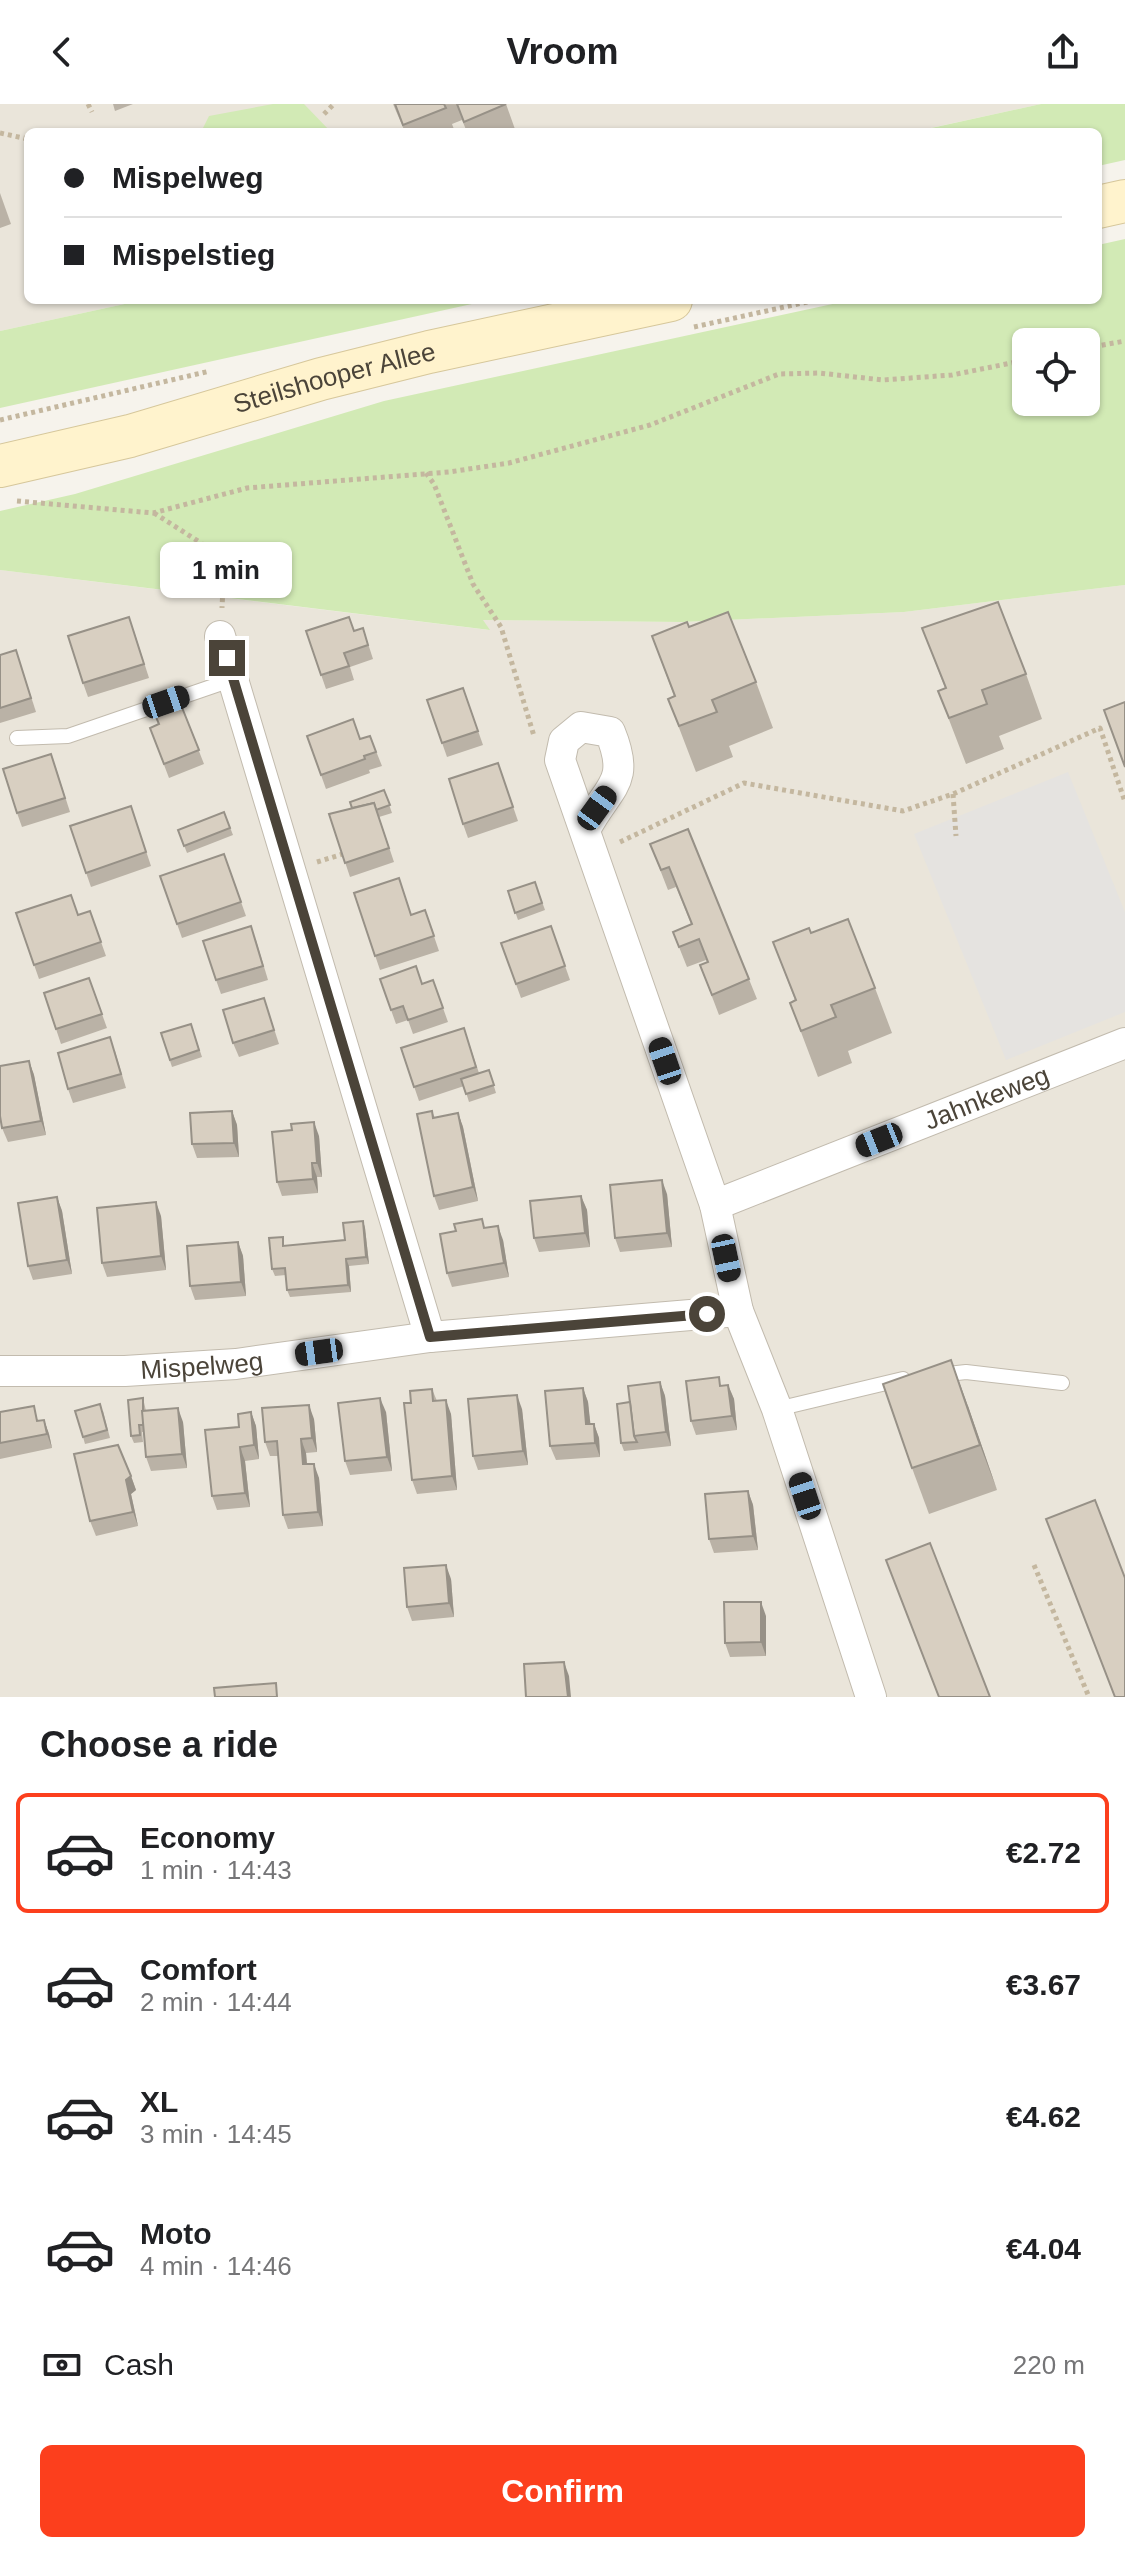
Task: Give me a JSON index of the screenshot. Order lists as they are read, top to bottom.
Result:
{
  "streets": {
    "main road": ["Steilshooper Allee"],
    "street": ["Jahnkeweg", "Mispelweg"]
  },
  "page": {
    "header": "Vroom",
    "banner": ["Mispelweg", "Mispelstieg"],
    "bubble": "1 min",
    "heading": "Choose a ride",
    "list": [
      {
        "name": "Economy",
        "note": "1 min · 14:43",
        "value": "€2.72"
      },
      {
        "name": "Comfort",
        "note": "2 min · 14:44",
        "value": "€3.67"
      },
      {
        "name": "XL",
        "note": "3 min · 14:45",
        "value": "€4.62"
      },
      {
        "name": "Moto",
        "note": "4 min · 14:46",
        "value": "€4.04"
      }
    ],
    "pay": ["Cash", "220 m"],
    "buttons": "Confirm"
  }
}
